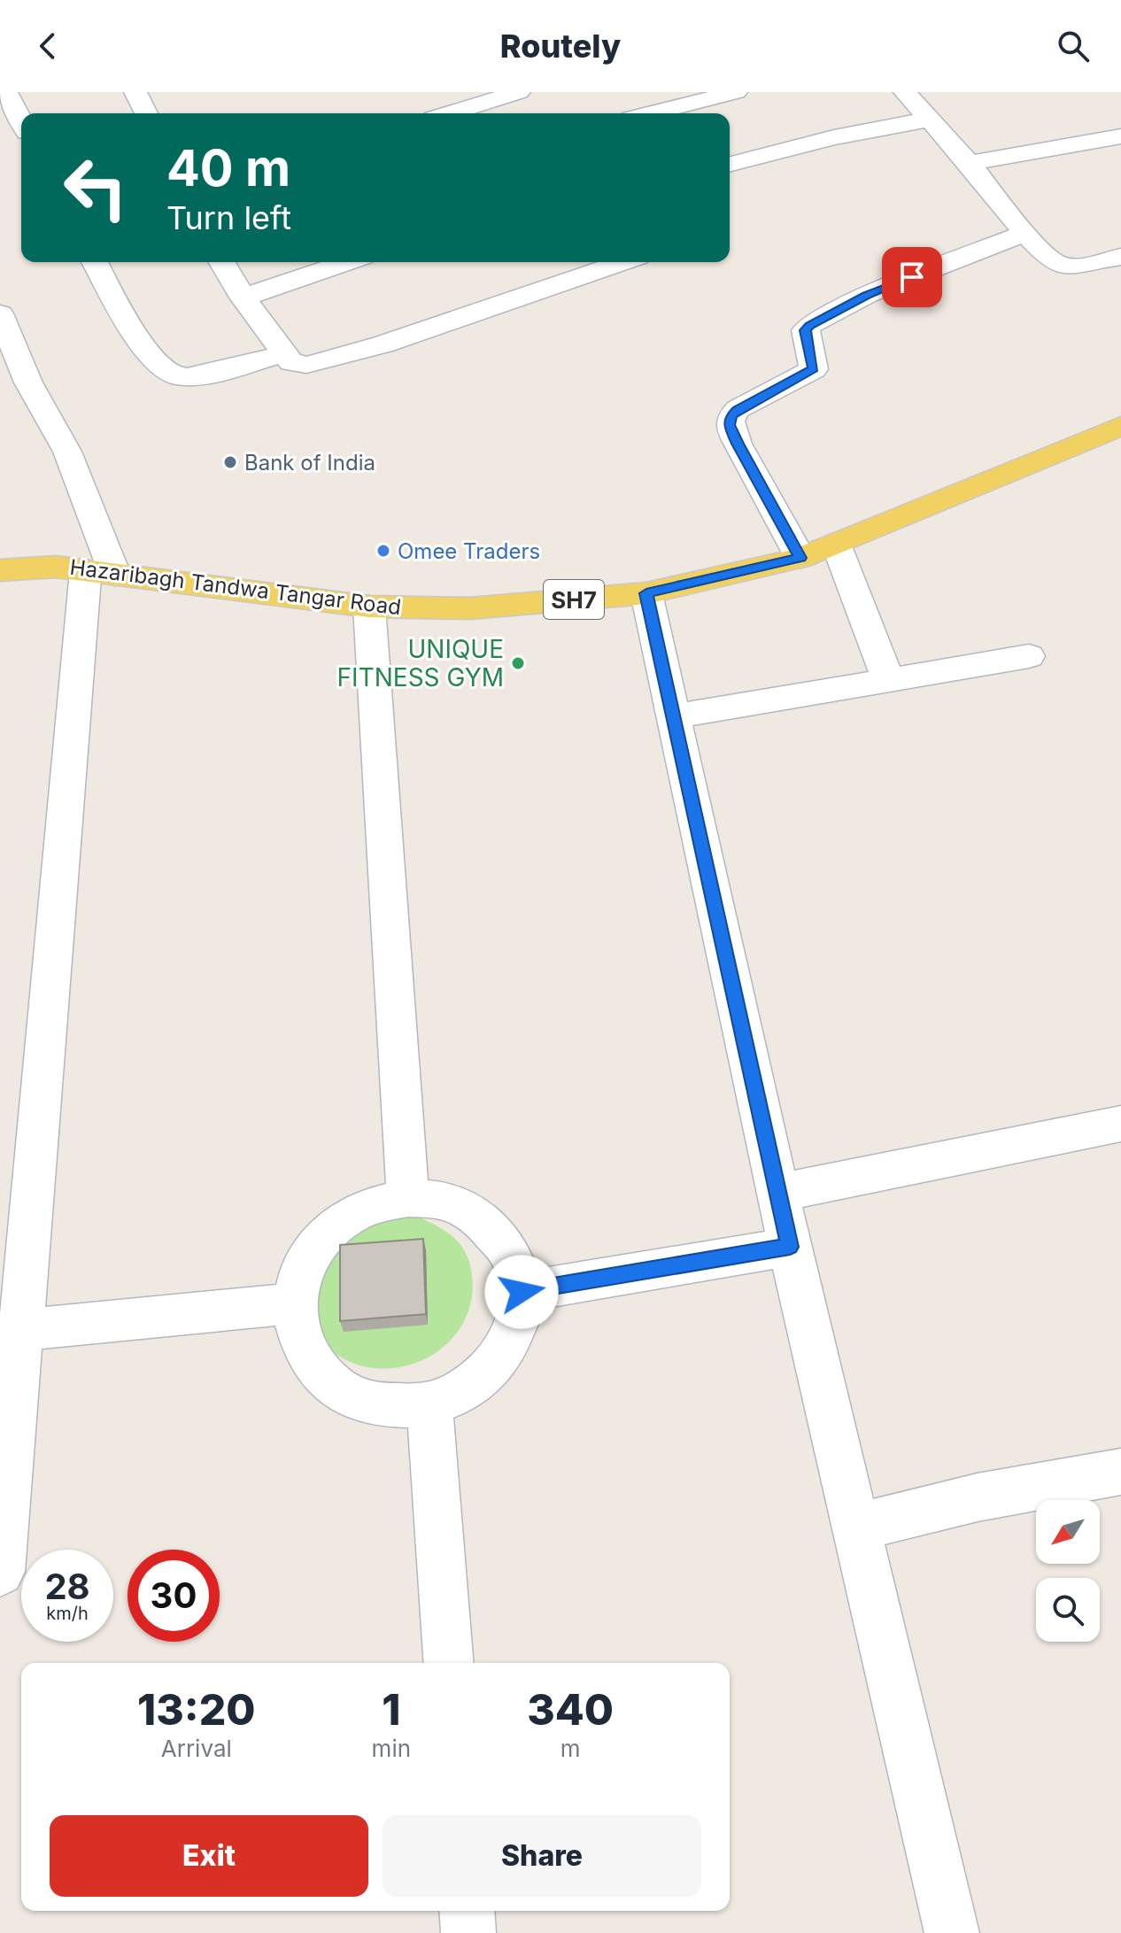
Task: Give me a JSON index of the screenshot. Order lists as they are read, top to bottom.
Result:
{
  "streets": {
    "main road": ["Hazaribagh Tandwa Tangar Road", "SH7"]
  },
  "places": ["Bank of India", "Omee Traders", "UNIQUE FITNESS GYM"],
  "north": "bottom left",
  "page": {
    "header": "Routely",
    "turn": ["40 m", "Turn left"],
    "speed": "28 km/h",
    "limit": "30",
    "eta": [
      "13:20",
      "Arrival",
      "1",
      "min",
      "340",
      "m"
    ],
    "buttons": ["Exit", "Share"]
  }
}
